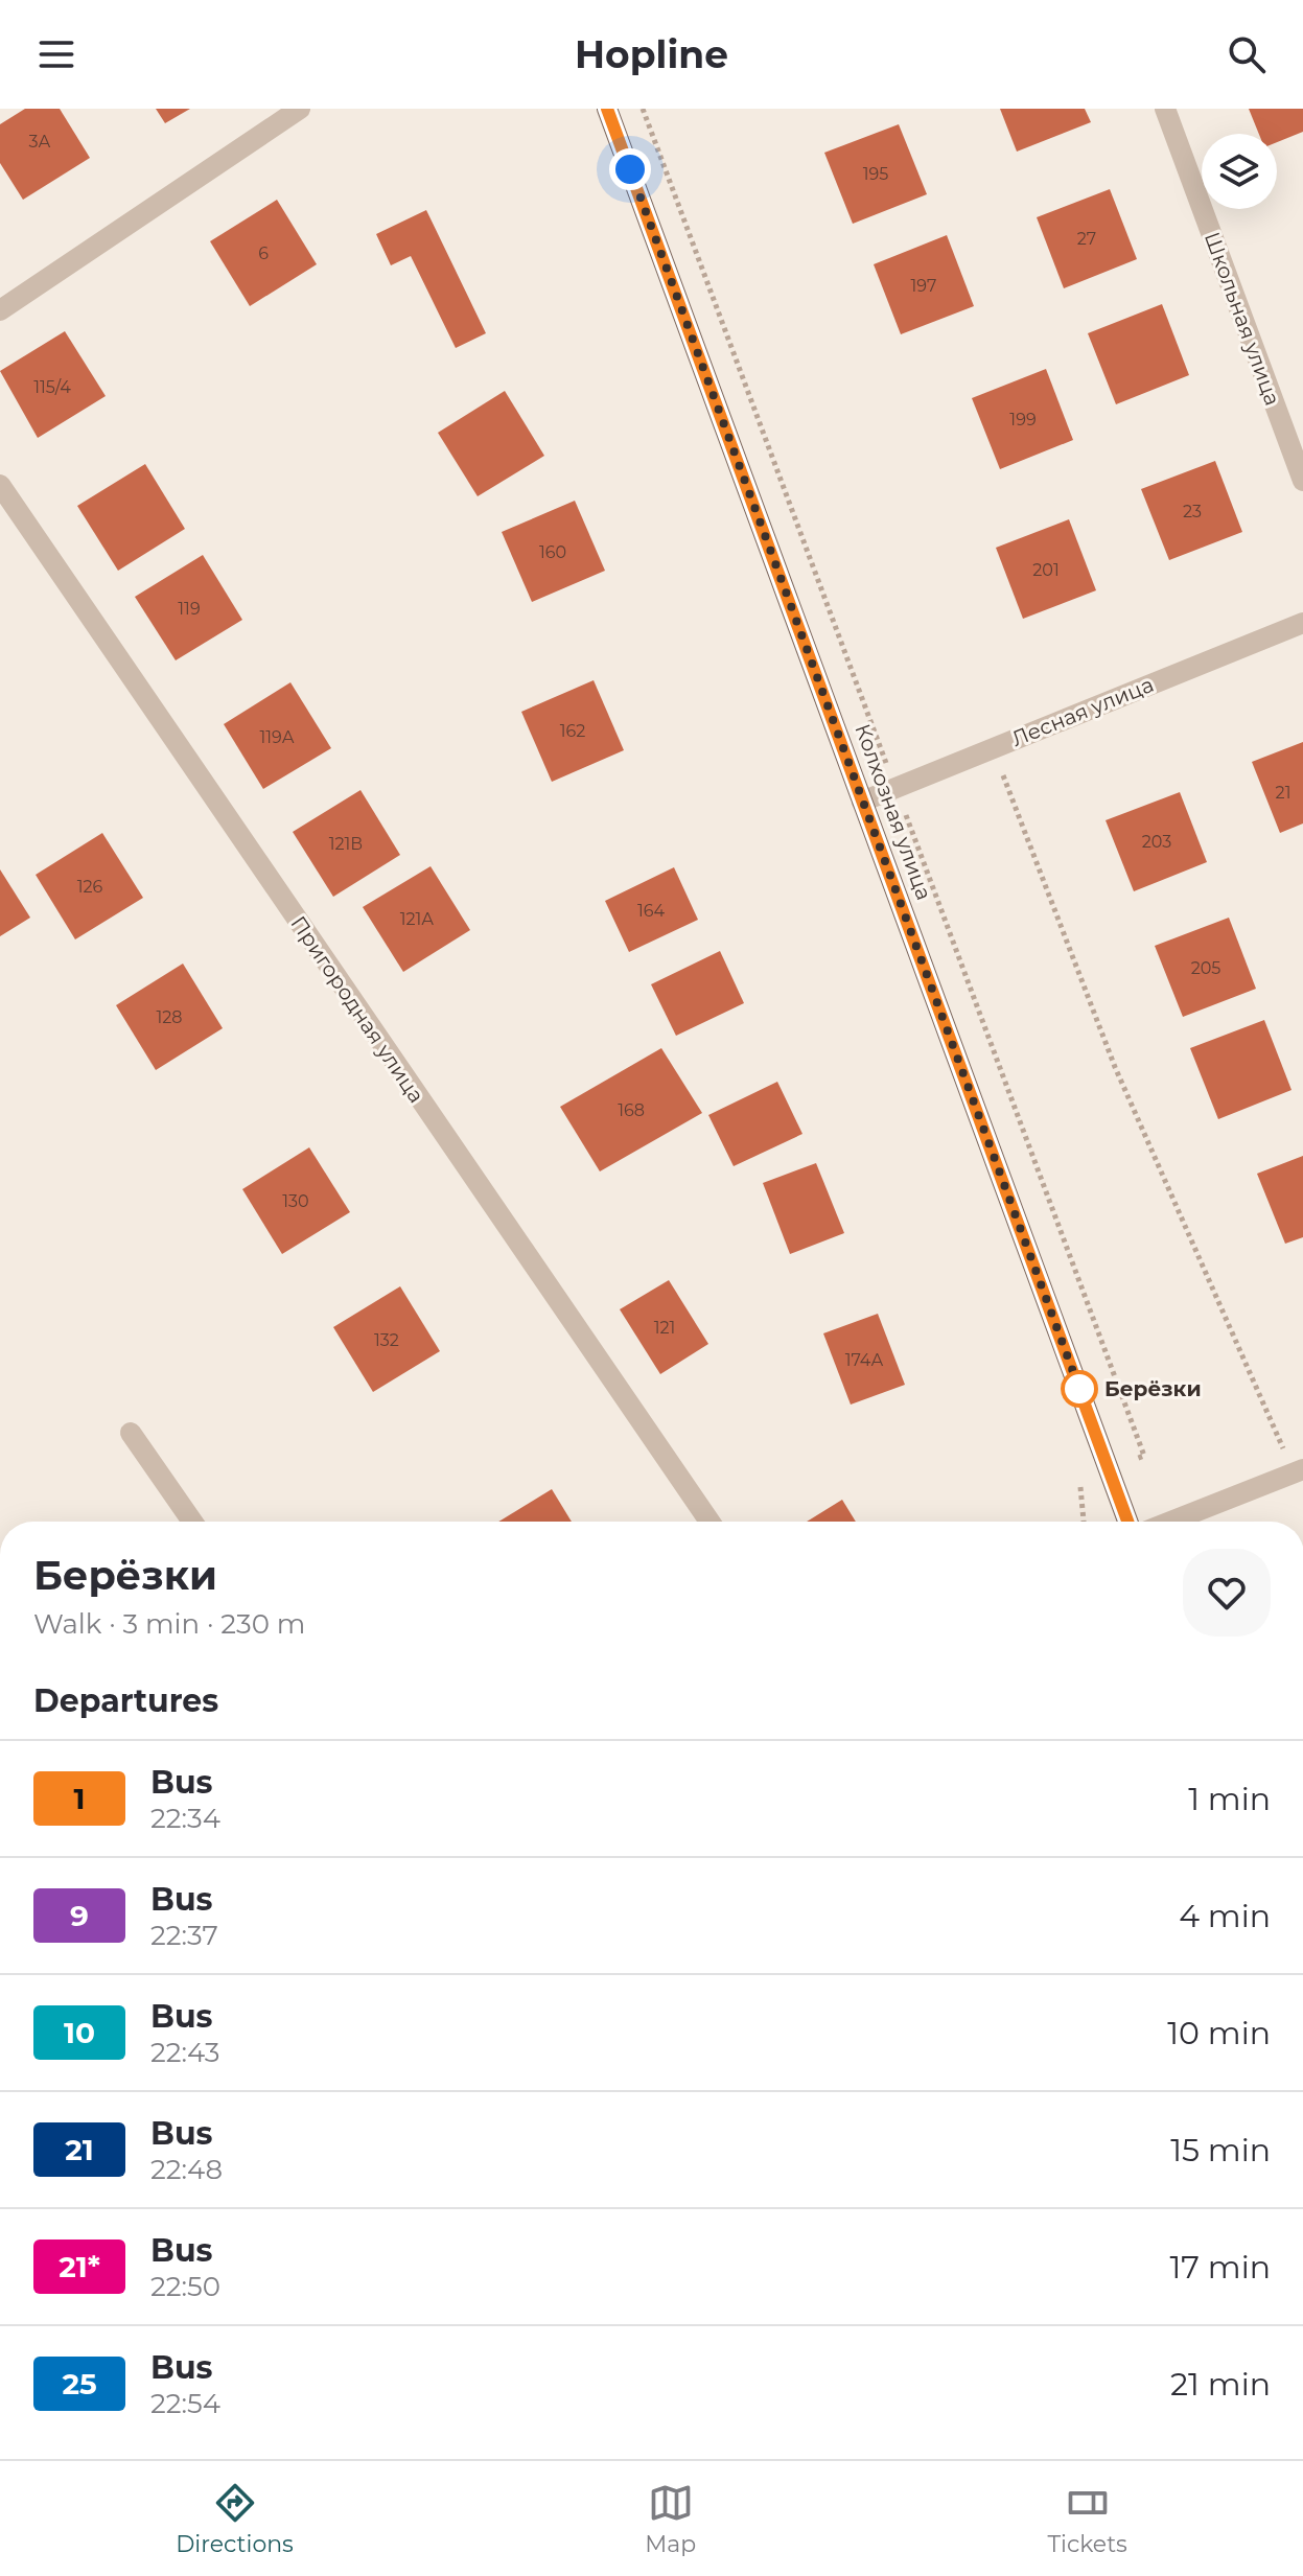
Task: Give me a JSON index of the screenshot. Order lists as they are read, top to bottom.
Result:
{
  "streets": {
    "main road": ["Колхозная улица"],
    "street": ["Школьная улица", "Лесная улица", "Пригородная улица"]
  },
  "crossings": [
    ["Лесная улица", "Колхозная улица"]
  ],
  "places": ["Берёзки"],
  "lines": ["bus line 1"],
  "house_numbers": [
    "3А",
    "195",
    "27",
    "6",
    "197",
    "115/4",
    "199",
    "23",
    "160",
    "201",
    "119",
    "162",
    "119А",
    "21",
    "203",
    "121В",
    "126",
    "164",
    "121А",
    "205",
    "128",
    "168",
    "130",
    "121",
    "132",
    "174А"
  ],
  "page": {
    "header": "Hopline",
    "heading": [
      ["Берёзки", "Walk · 3 min · 230 m"],
      "Departures"
    ],
    "list": [
      {
        "mark": "1",
        "name": "Bus",
        "note": "22:34",
        "value": "1 min"
      },
      {
        "mark": "9",
        "name": "Bus",
        "note": "22:37",
        "value": "4 min"
      },
      {
        "mark": "10",
        "name": "Bus",
        "note": "22:43",
        "value": "10 min"
      },
      {
        "mark": "21",
        "name": "Bus",
        "note": "22:48",
        "value": "15 min"
      },
      {
        "mark": "21*",
        "name": "Bus",
        "note": "22:50",
        "value": "17 min"
      },
      {
        "mark": "25",
        "name": "Bus",
        "note": "22:54",
        "value": "21 min"
      }
    ],
    "tabs": ["Directions", "Map", "Tickets"]
  }
}
